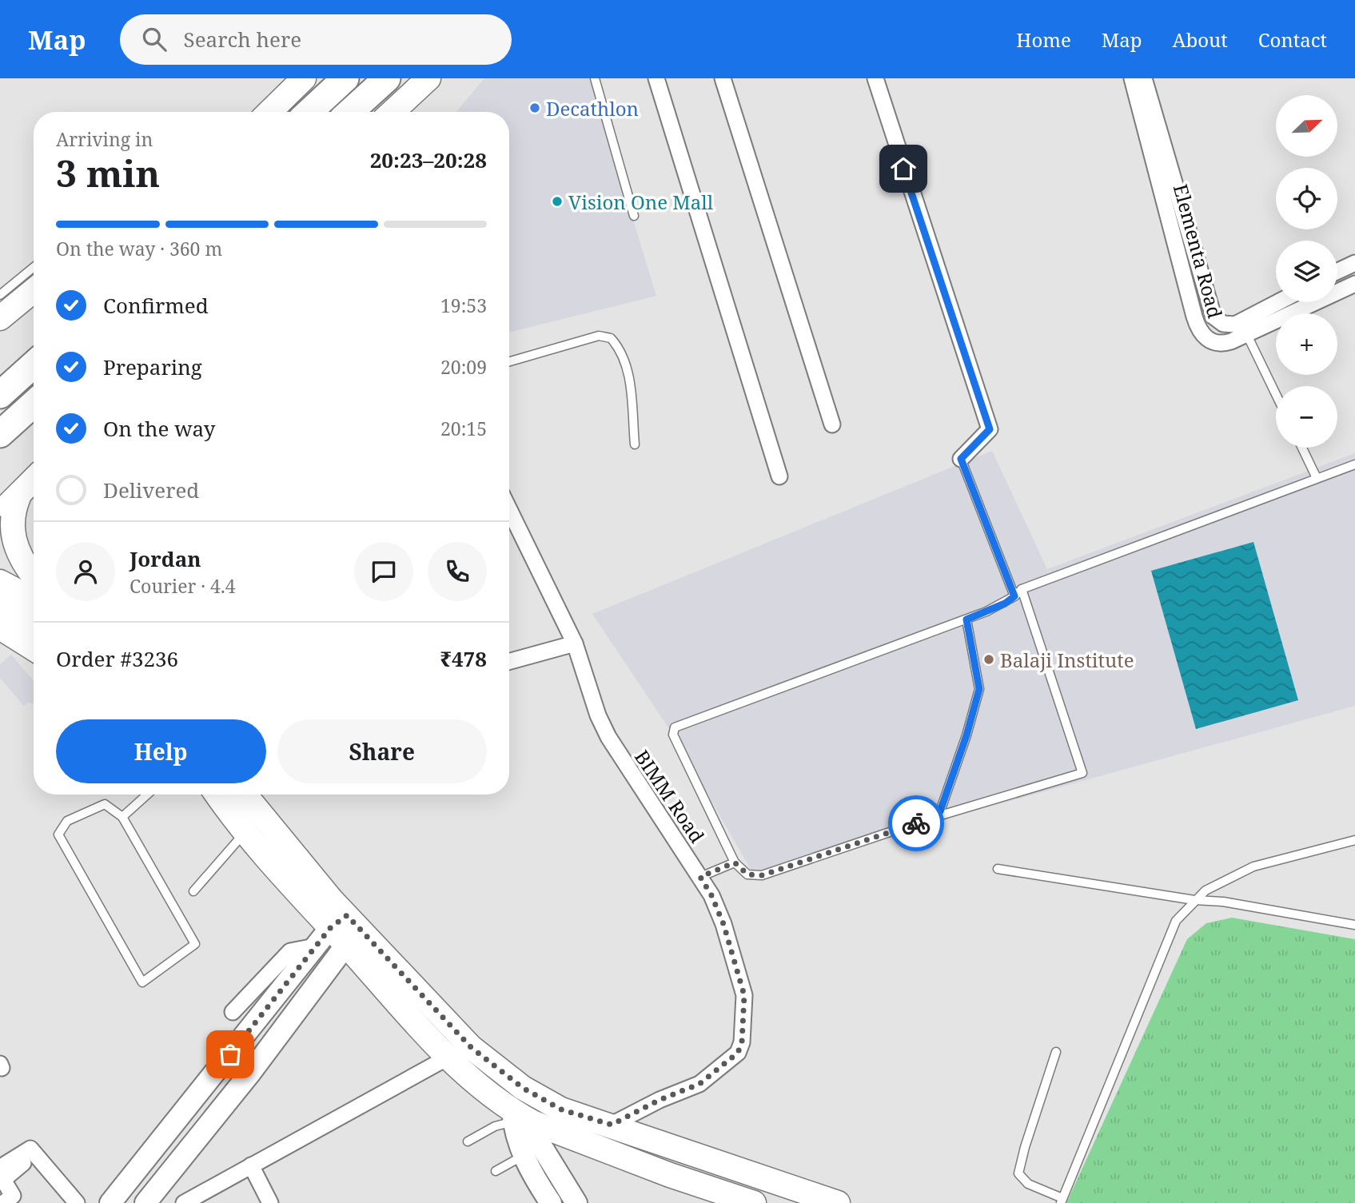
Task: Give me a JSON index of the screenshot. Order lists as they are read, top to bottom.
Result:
{
  "streets": {
    "street": ["Elementa Road", "BIMM Road"]
  },
  "places": ["Decathlon", "Vision One Mall", "Balaji Institute"],
  "north": "top right",
  "page": {
    "header": "Map",
    "search": "Search here",
    "nav": [
      "Home",
      "Map",
      "About",
      "Contact"
    ],
    "map_buttons": ["+", "−"],
    "heading": ["3 min", "Arriving in", "20:23–20:28"],
    "panel": [
      "Jordan",
      "Courier · 4.4",
      "Order #3236",
      "₹478"
    ],
    "bar": "On the way · 360 m",
    "list": [
      ["Confirmed", "19:53"],
      ["Preparing", "20:09"],
      ["On the way", "20:15"],
      "Delivered"
    ],
    "buttons": ["Help", "Share"]
  }
}
